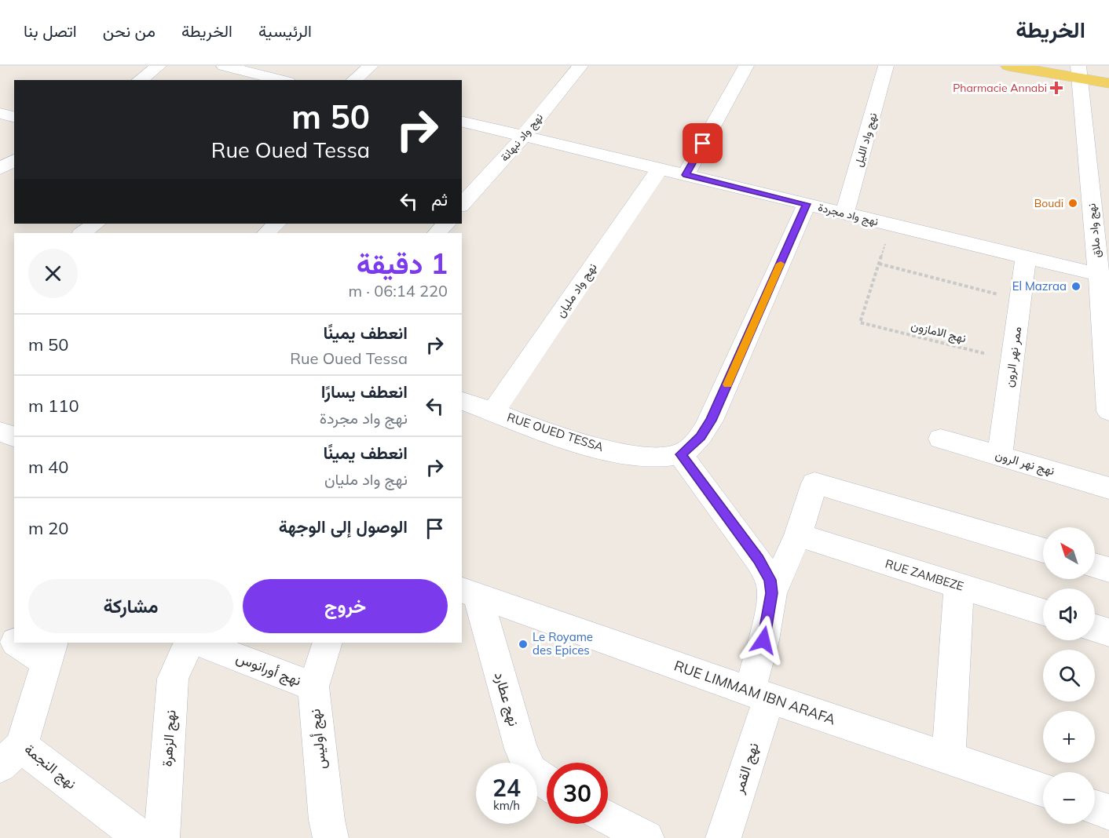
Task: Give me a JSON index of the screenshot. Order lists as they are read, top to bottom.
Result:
{
  "streets": {
    "street": [
      "نهج واد نبهانة",
      "نهج واد الليل",
      "نهج واد مجردة",
      "نهج واد ملاق",
      "نهج واد مليان",
      "ممر نهر الرون",
      "RUE OUED TESSA",
      "نهج نهر الرون",
      "RUE ZAMBEZE",
      "نهج أورانوس",
      "RUE LIMMAM IBN ARAFA",
      "نهج عطارد",
      "نهج الزهرة",
      "نهج أوليس",
      "نهج النجمة",
      "نهج القمر"
    ],
    "path": ["نهج الامازون"]
  },
  "crossings": [
    ["نهج واد نبهانة", "نهج واد مجردة"],
    ["نهج واد الليل", "نهج واد مجردة"],
    ["نهج واد مجردة", "نهج واد ملاق"],
    ["نهج واد مجردة", "نهج واد مليان"],
    ["نهج واد مجردة", "ممر نهر الرون"],
    ["نهج واد مليان", "RUE OUED TESSA"],
    ["نهج الامازون", "ممر نهر الرون"],
    ["ممر نهر الرون", "نهج نهر الرون"],
    ["نهج أورانوس", "نهج أوليس"],
    ["RUE LIMMAM IBN ARAFA", "نهج عطارد"],
    ["RUE LIMMAM IBN ARAFA", "نهج القمر"]
  ],
  "places": {
    "health": ["Pharmacie Annabi"],
    "other": ["Boudi", "El Mazraa", "Le Royame des Epices"]
  },
  "north": "top left",
  "page": {
    "header": "الخريطة",
    "nav": [
      "الرئيسية",
      "الخريطة",
      "من نحن",
      "اتصل بنا"
    ],
    "turn": ["50 m", "Rue Oued Tessa"],
    "then": "ثم",
    "heading": ["1 دقيقة", "220 m · 06:14"],
    "list": [
      {
        "name": "انعطف يمينًا",
        "note": "Rue Oued Tessa",
        "value": "50 m"
      },
      {
        "name": "انعطف يسارًا",
        "note": "نهج واد مجردة",
        "value": "110 m"
      },
      {
        "name": "انعطف يمينًا",
        "note": "نهج واد مليان",
        "value": "40 m"
      },
      {
        "name": "الوصول إلى الوجهة",
        "value": "20 m"
      }
    ],
    "map_buttons": ["+", "−"],
    "buttons": ["خروج", "مشاركة"],
    "speed": "24 km/h",
    "limit": "30"
  }
}
